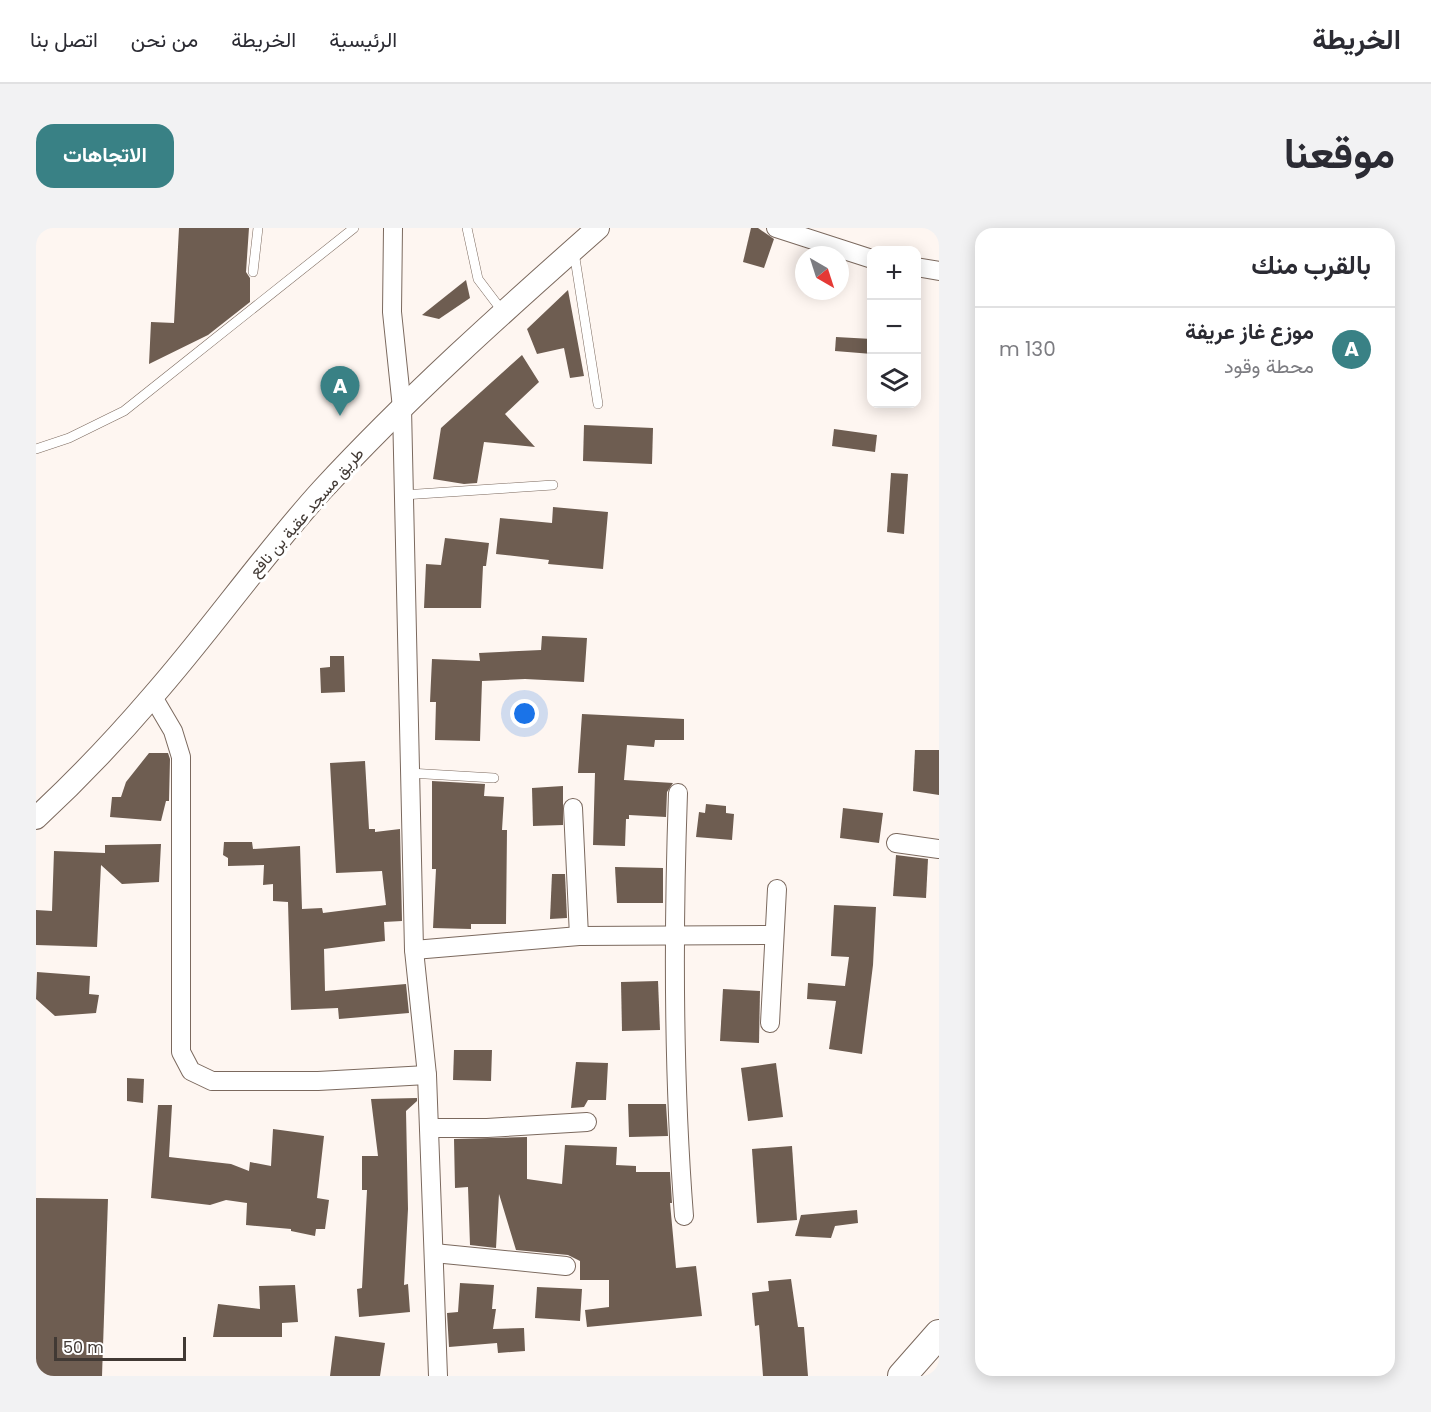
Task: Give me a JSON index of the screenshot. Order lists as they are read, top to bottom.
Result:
{
  "streets": {
    "street": ["طريق مسجد عقبة بن نافع"]
  },
  "scale_bar": "50 m",
  "north": "bottom right",
  "page": {
    "header": "الخريطة",
    "nav": [
      "الرئيسية",
      "الخريطة",
      "من نحن",
      "اتصل بنا"
    ],
    "title": "موقعنا",
    "buttons": "الاتجاهات",
    "heading": "بالقرب منك",
    "map_buttons": ["+", "−"],
    "list": [
      {
        "mark": "A",
        "name": "موزع غاز عريفة",
        "note": "محطة وقود",
        "value": "130 m"
      }
    ],
    "pins": "A",
    "scale": "50 m"
  }
}
